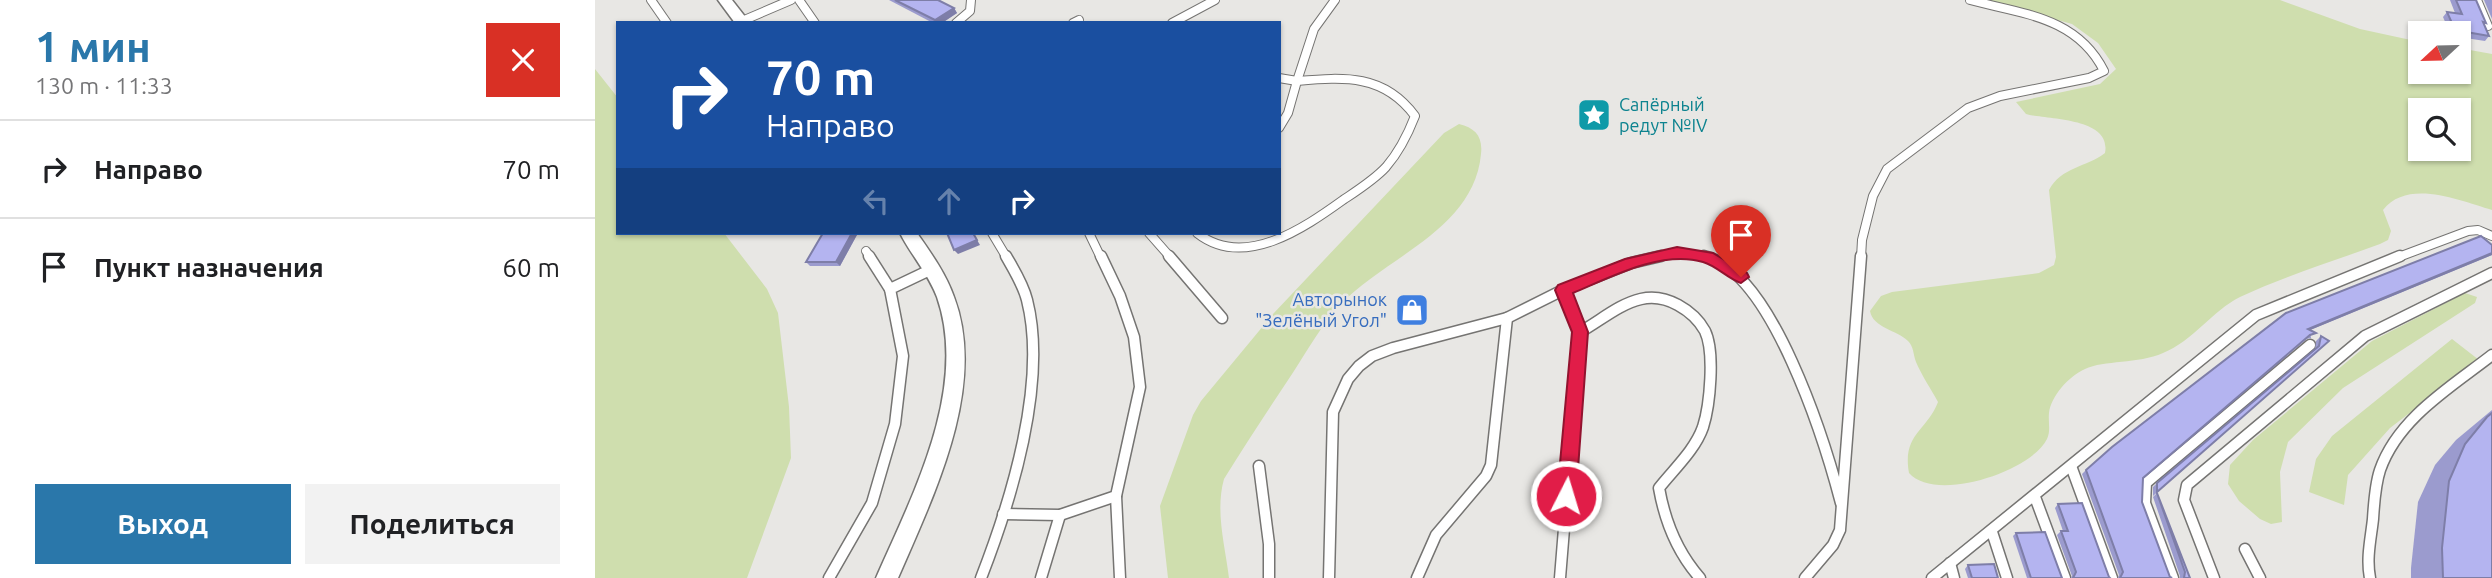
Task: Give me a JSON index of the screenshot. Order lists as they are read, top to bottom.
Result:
{
  "places": {
    "place": ["Сапёрный редут №IV"],
    "shop": ["Авторынок \"Зелёный Угол\""]
  },
  "north": "left",
  "page": {
    "heading": ["1 мин", "130 m · 11:33"],
    "turn": ["70 m", "Направо"],
    "list": [
      {
        "name": "Направо",
        "value": "70 m"
      },
      {
        "name": "Пункт назначения",
        "value": "60 m"
      }
    ],
    "buttons": ["Выход", "Поделиться"]
  }
}
